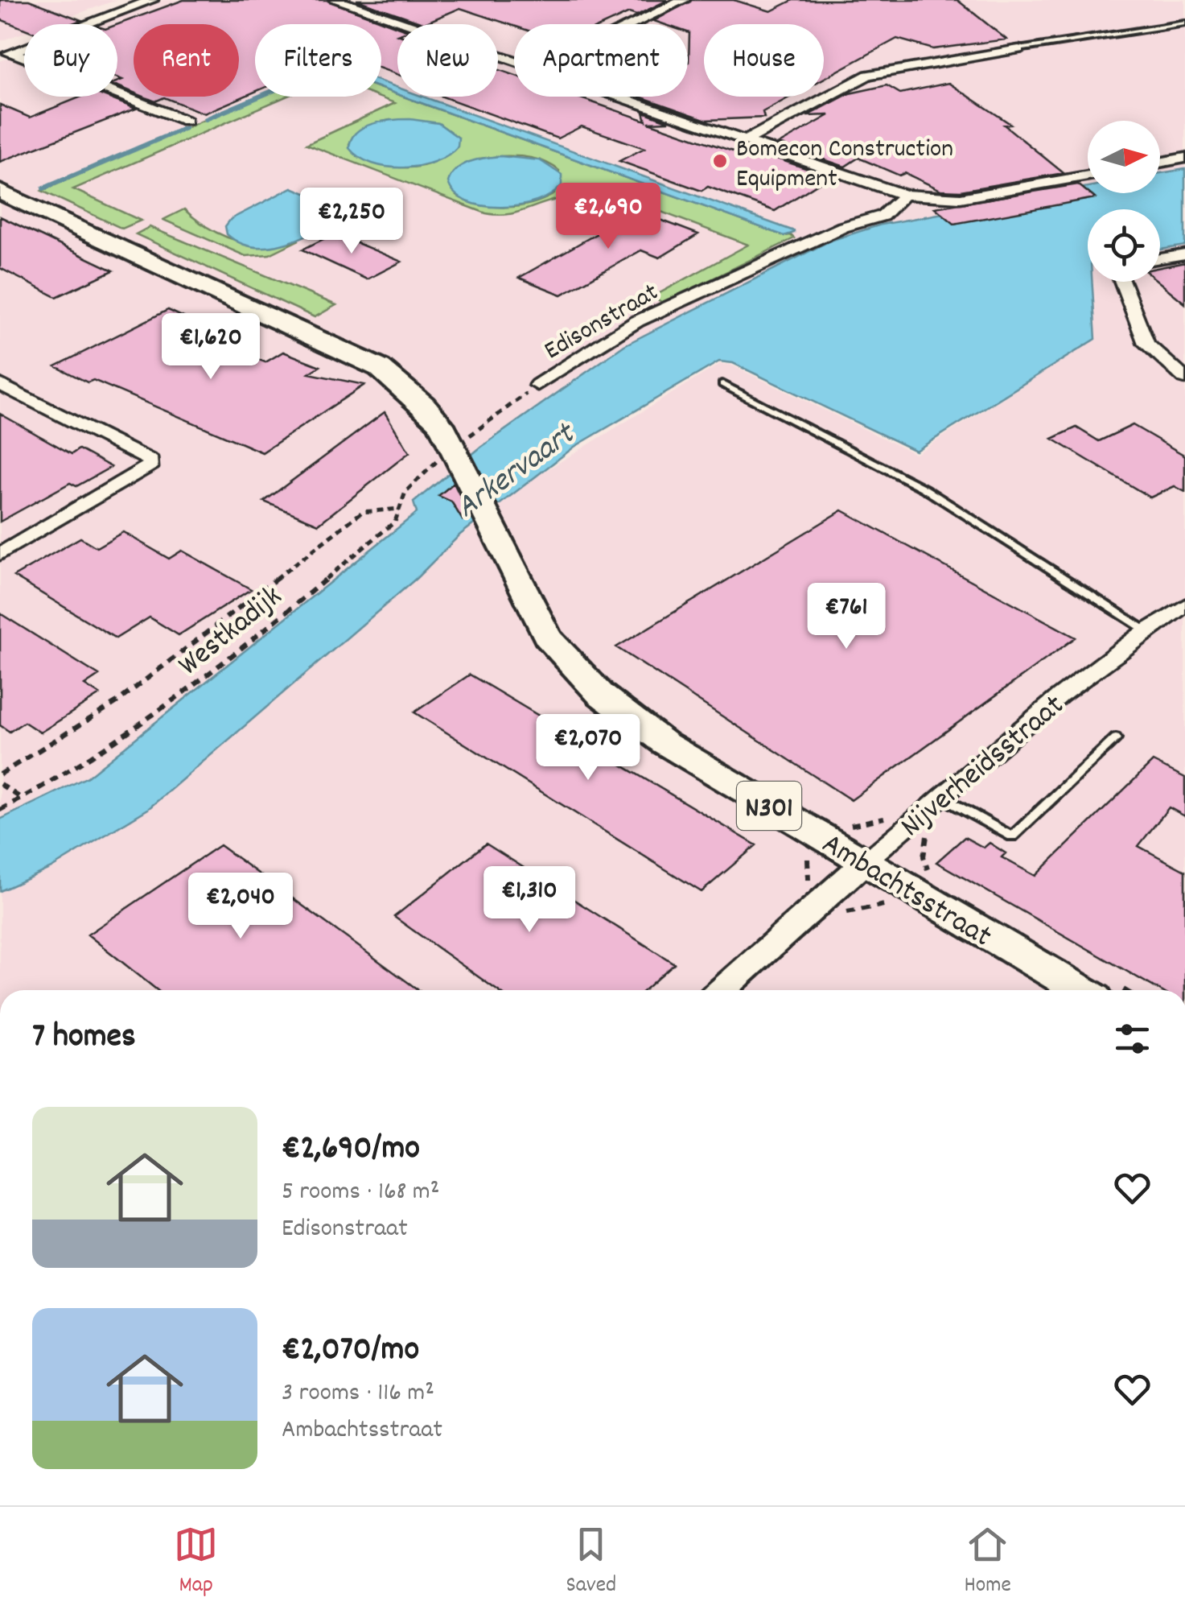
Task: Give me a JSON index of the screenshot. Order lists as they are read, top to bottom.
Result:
{
  "streets": {
    "main road": ["N301", "Ambachtsstraat"],
    "street": ["Edisonstraat", "Nijverheidsstraat"],
    "path": ["Westkadijk"]
  },
  "crossings": [
    ["Westkadijk", "Ambachtsstraat"],
    ["Nijverheidsstraat", "Ambachtsstraat"]
  ],
  "water": ["Arkervaart"],
  "places": ["Bomecon Construction Equipment"],
  "north": "right",
  "page": {
    "chip": [
      "Buy",
      "Rent",
      "Filters",
      "New",
      "Apartment",
      "House"
    ],
    "price": [
      "€2,690",
      "€2,250",
      "€1,620",
      "€761",
      "€2,070",
      "€1,310",
      "€2,040"
    ],
    "heading": "7 homes",
    "list": [
      {
        "name": "€2,690/mo",
        "note": "5 rooms · 168 m² · Edisonstraat"
      },
      {
        "name": "€2,070/mo",
        "note": "3 rooms · 116 m² · Ambachtsstraat"
      }
    ],
    "tabs": ["Map", "Saved", "Home"]
  }
}
